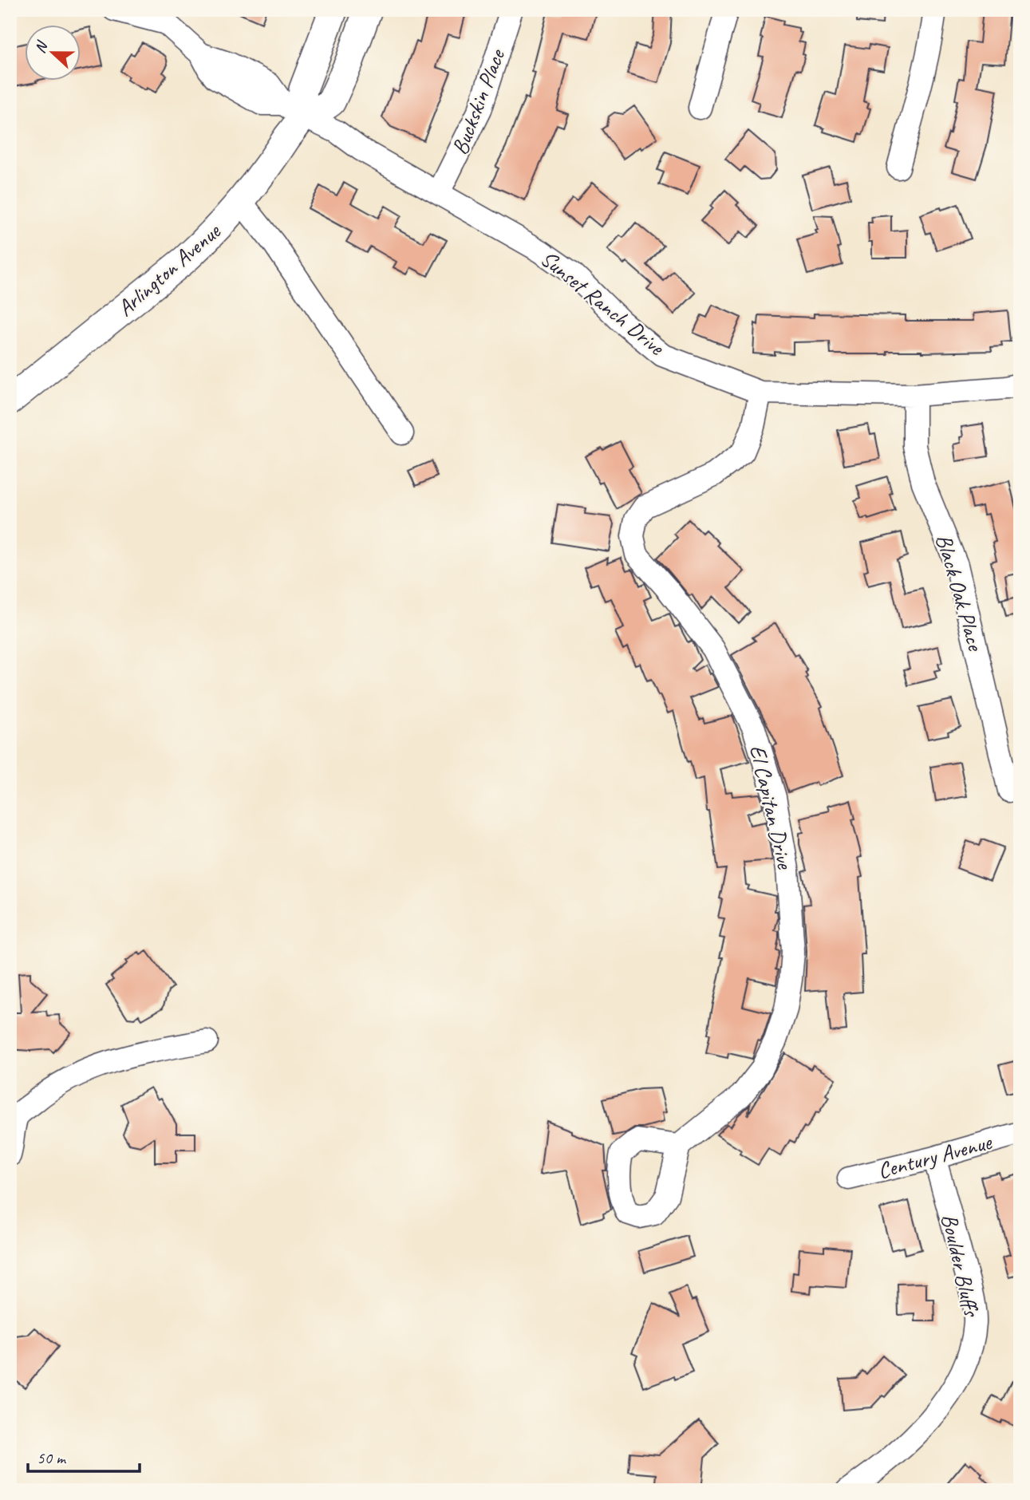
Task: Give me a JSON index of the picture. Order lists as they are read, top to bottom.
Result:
{
  "streets": {
    "main road": ["Arlington Avenue"],
    "street": [
      "Buckskin Place",
      "Sunset Ranch Drive",
      "Black Oak Place",
      "El Capitan Drive",
      "Century Avenue",
      "Boulder Bluffs"
    ]
  },
  "crossings": [
    ["Buckskin Place", "Sunset Ranch Drive"],
    ["Arlington Avenue", "Sunset Ranch Drive"],
    ["Sunset Ranch Drive", "Black Oak Place"],
    ["Sunset Ranch Drive", "El Capitan Drive"],
    ["Century Avenue", "Boulder Bluffs"]
  ],
  "scale_bar": "50 m",
  "north": "left"
}
